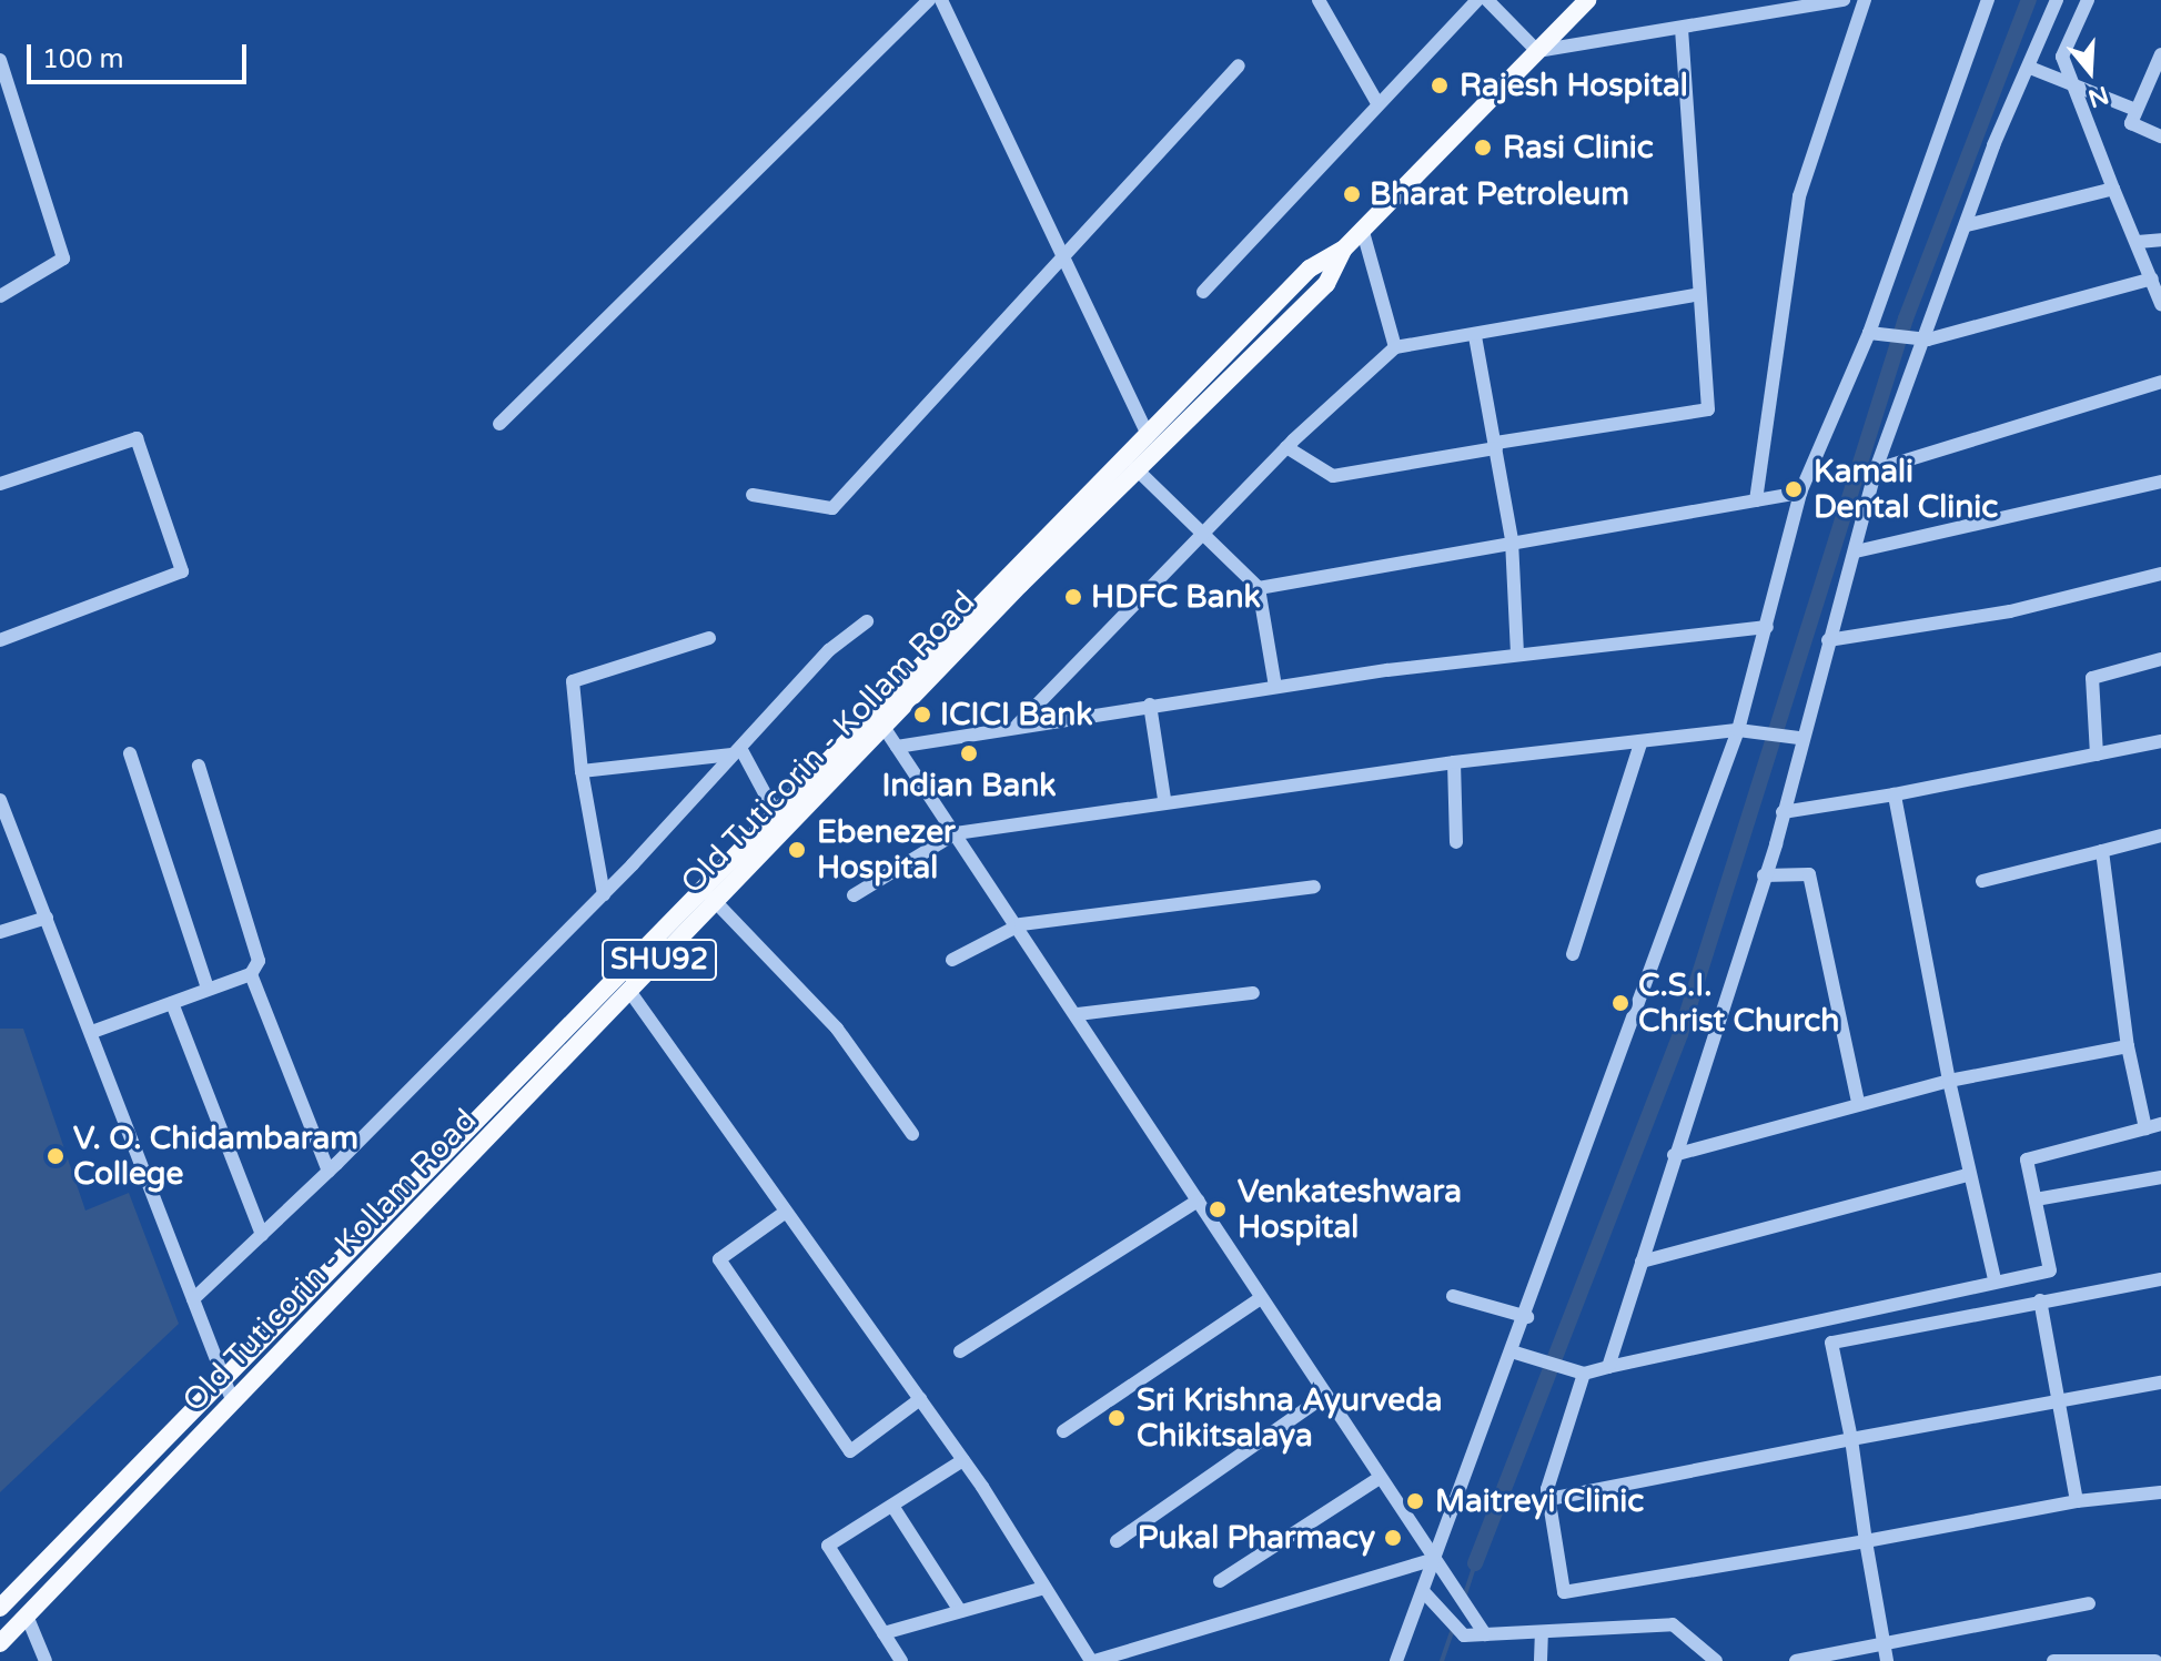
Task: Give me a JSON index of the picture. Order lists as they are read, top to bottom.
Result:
{
  "streets": {
    "main road": ["Old Tuticorin - Kollam Road", "SHU92"]
  },
  "places": [
    "Rajesh Hospital",
    "Rasi Clinic",
    "Bharat Petroleum",
    "Kamali Dental Clinic",
    "HDFC Bank",
    "ICICI Bank",
    "Indian Bank",
    "Ebenezer Hospital",
    "C.S.I. Christ Church",
    "V. O. Chidambaram College",
    "Venkateshwara Hospital",
    "Sri Krishna Ayurveda Chikitsalaya",
    "Maitreyi Clinic",
    "Pukal Pharmacy"
  ],
  "scale_bar": "100 m",
  "north": "bottom"
}
